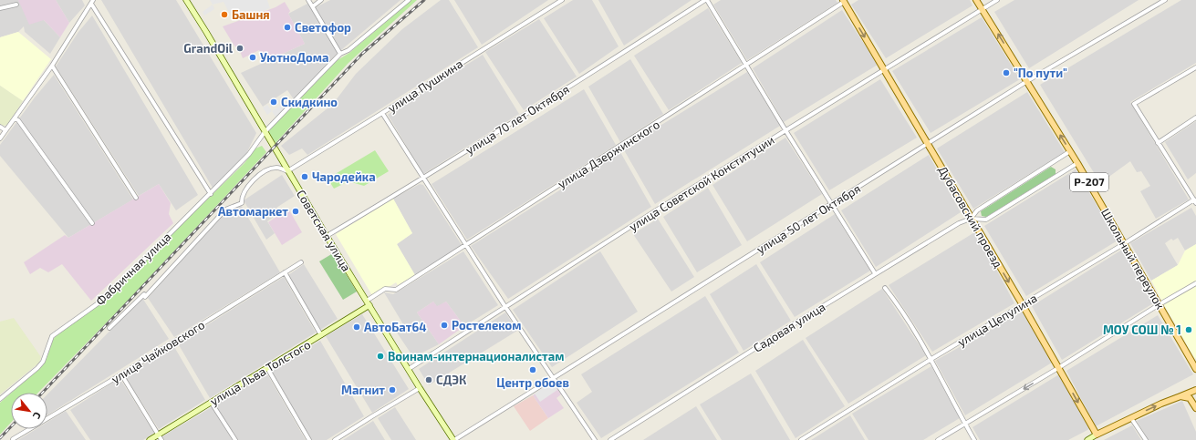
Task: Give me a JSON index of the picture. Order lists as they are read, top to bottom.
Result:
{
  "streets": {
    "main road": [
      "Р-207",
      "Дубасовский проезд",
      "Советская улица",
      "Школьный переулок",
      "улица Льва Толстого"
    ],
    "street": [
      "улица Пушкина",
      "улица 70 лет Октября",
      "улица Дзержинского",
      "улица Советской Конституции",
      "улица 50 лет Октября",
      "Фабричная улица",
      "улица Цепулина",
      "Садовая улица",
      "улица Чайковского"
    ]
  },
  "crossings": [
    ["улица Пушкина", "Советская улица"],
    ["улица 70 лет Октября", "Советская улица"],
    ["улица Дзержинского", "Дубасовский проезд"],
    ["улица Дзержинского", "Советская улица"],
    ["улица Советской Конституции", "Дубасовский проезд"],
    ["улица Советской Конституции", "Советская улица"],
    ["улица Советской Конституции", "Школьный переулок"],
    ["Дубасовский проезд", "улица 50 лет Октября"],
    ["Дубасовский проезд", "улица Цепулина"],
    ["Дубасовский проезд", "Садовая улица"],
    ["улица 50 лет Октября", "Советская улица"],
    ["улица 50 лет Октября", "Школьный переулок"],
    ["Советская улица", "Фабричная улица"],
    ["Советская улица", "улица Льва Толстого"],
    ["Школьный переулок", "улица Цепулина"],
    ["Школьный переулок", "Садовая улица"]
  ],
  "one_way": ["Дубасовский проезд", "Школьный переулок"],
  "places": [
    "Башня",
    "Светофор",
    "GrandOil",
    "УютноДома",
    "\"По пути\"",
    "Скидкино",
    "Чародейка",
    "Автомаркет",
    "Ростелеком",
    "АвтоБат64",
    "МОУ СОШ № 1",
    "Воинам-интернационалистам",
    "Центр обоев",
    "СДЭК",
    "Магнит"
  ],
  "north": "bottom right"
}
